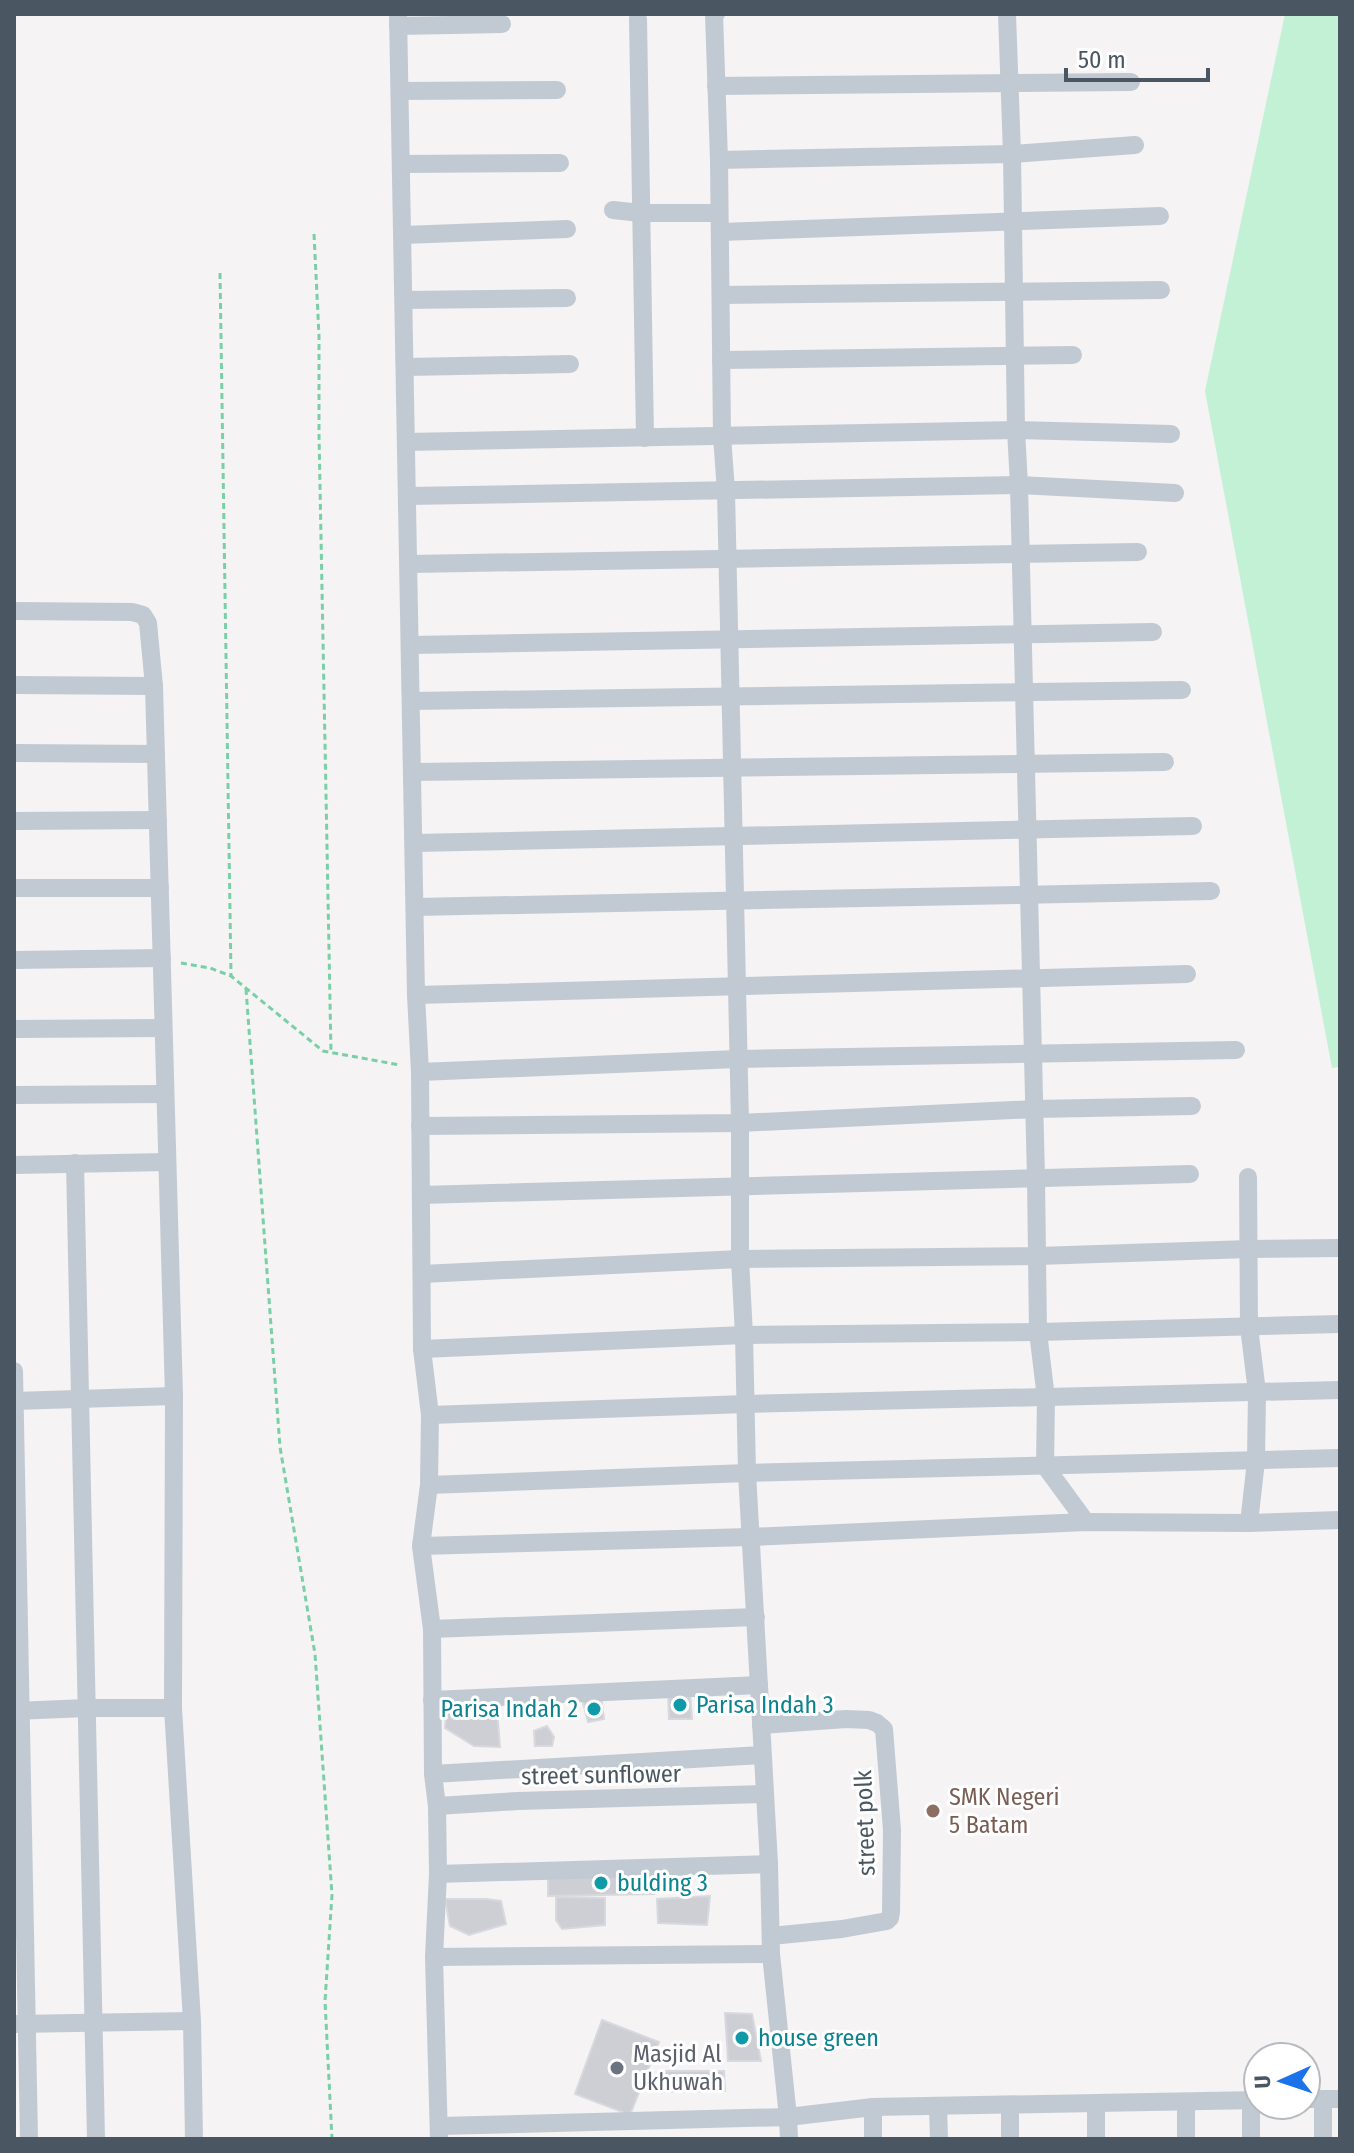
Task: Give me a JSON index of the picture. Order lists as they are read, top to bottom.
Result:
{
  "streets": {
    "street": ["street sunflower", "street polk"]
  },
  "places": [
    "Parisa Indah 3",
    "Parisa Indah 2",
    "SMK Negeri 5 Batam",
    "bulding 3",
    "house green",
    "Masjid Al Ukhuwah"
  ],
  "scale_bar": "50 m",
  "north": "left"
}
